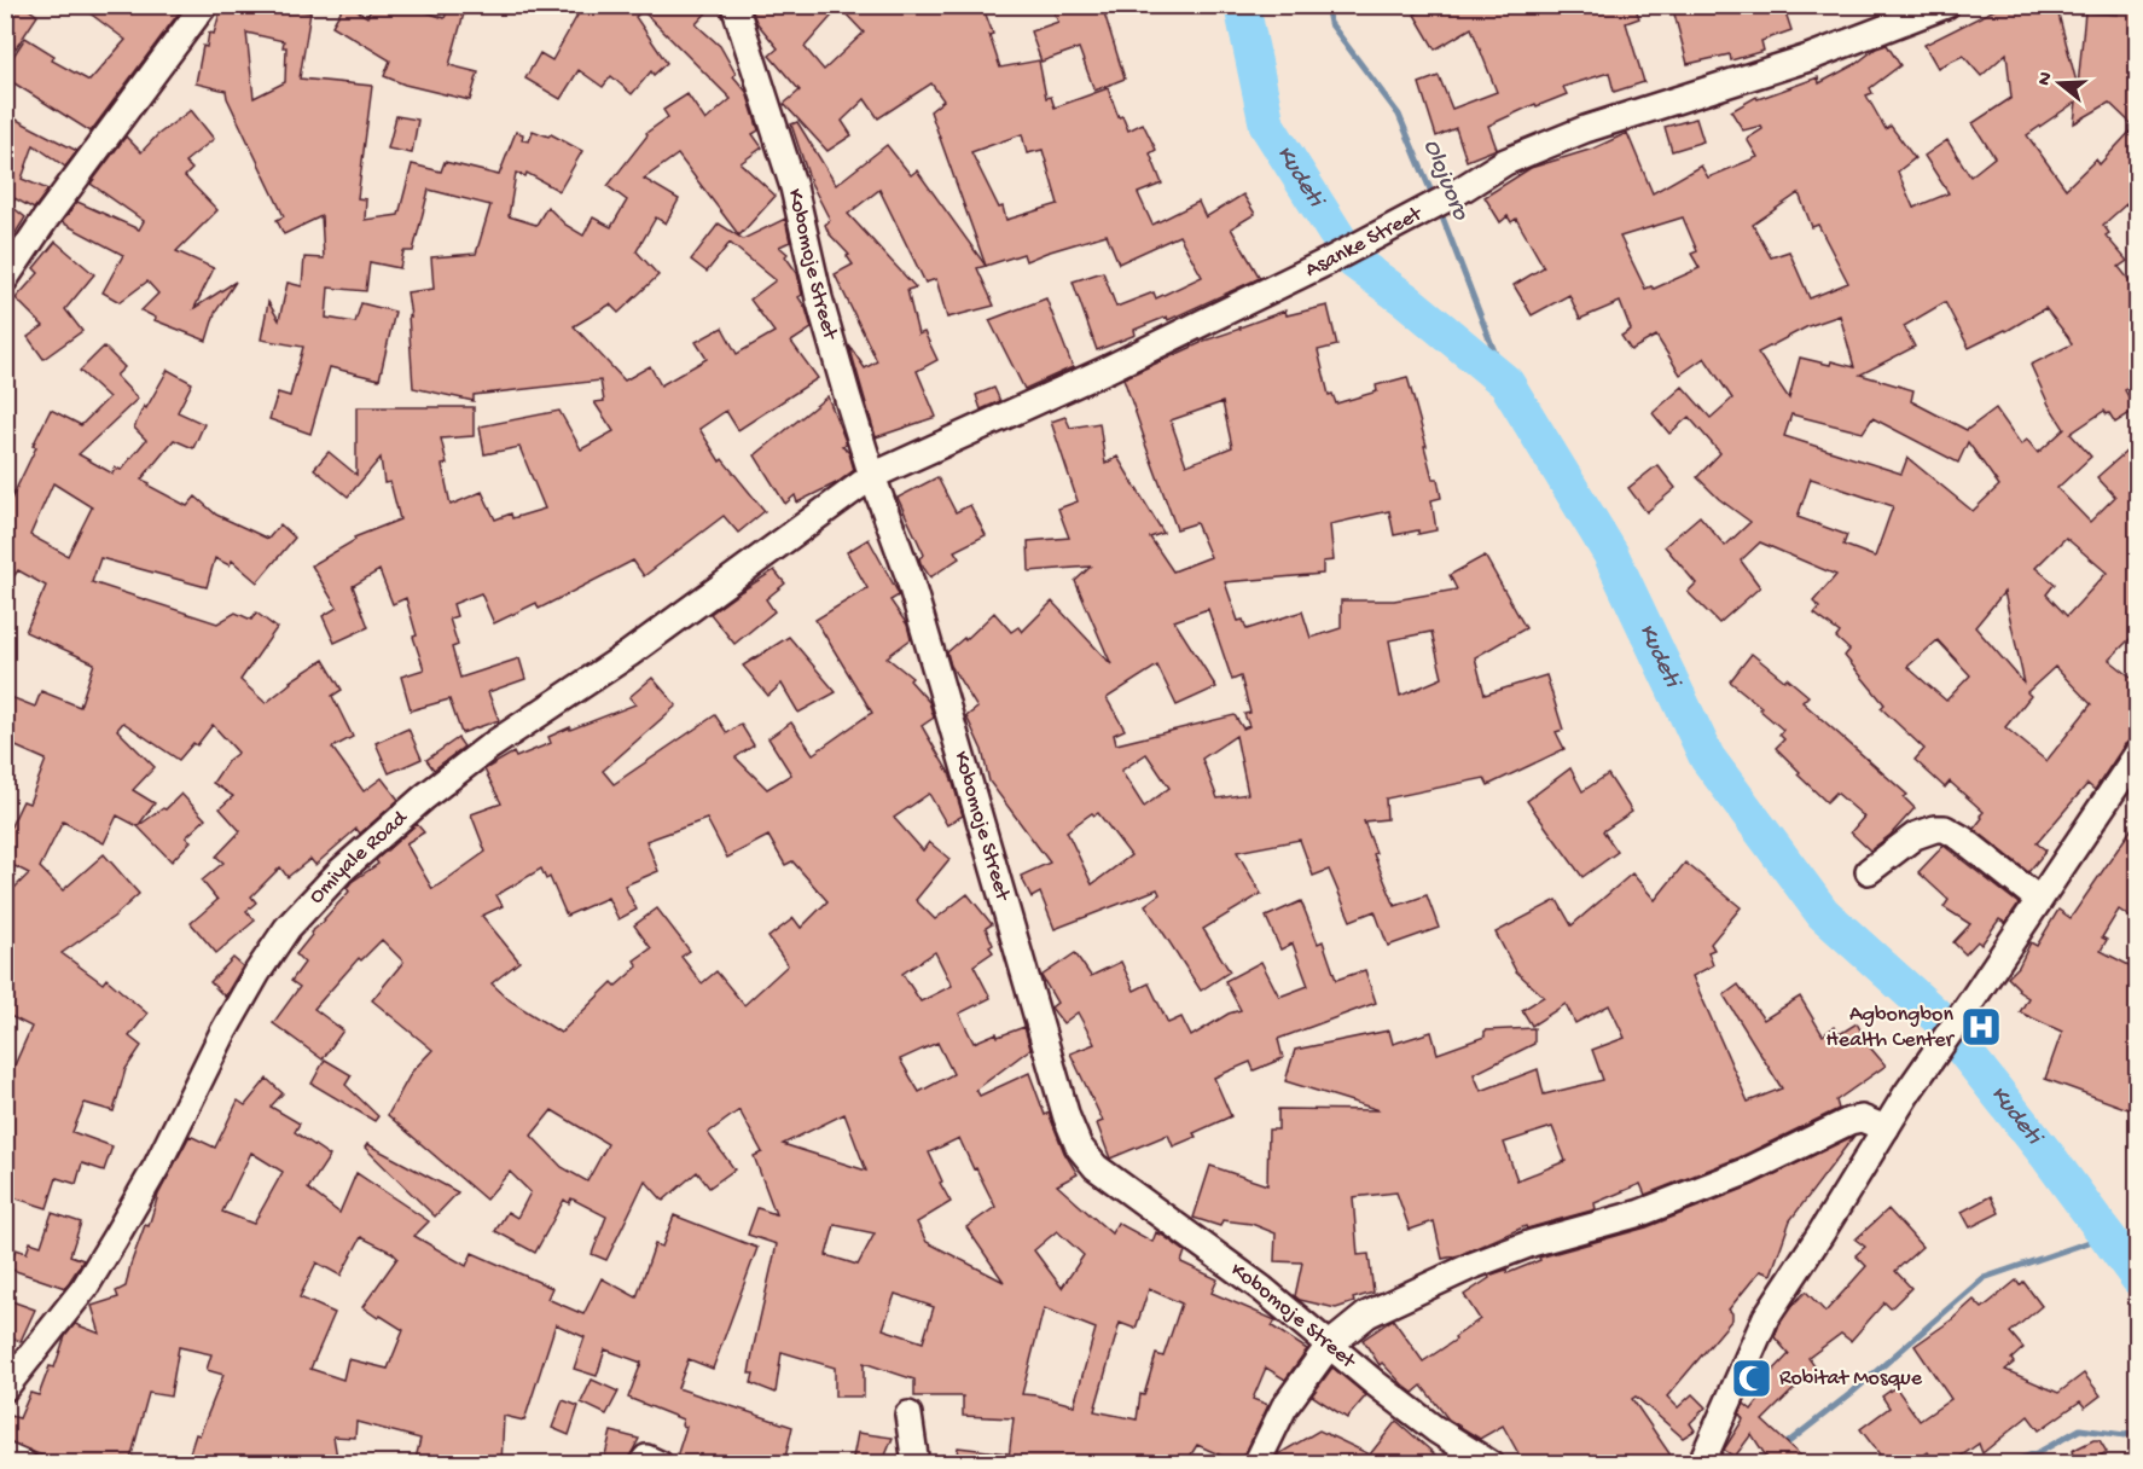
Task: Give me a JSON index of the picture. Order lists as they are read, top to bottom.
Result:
{
  "streets": {
    "street": ["Asanke Street", "Kobomoje Street", "Omiyale Road"]
  },
  "crossings": [
    ["Asanke Street", "Kobomoje Street"],
    ["Asanke Street", "Omiyale Road"],
    ["Kobomoje Street", "Omiyale Road"]
  ],
  "water": ["Kudeti", "Olojuoro"],
  "places": {
    "hospital": ["Agbongbon Health Center"],
    "mosque": ["Robitat Mosque"]
  },
  "north": "left"
}
